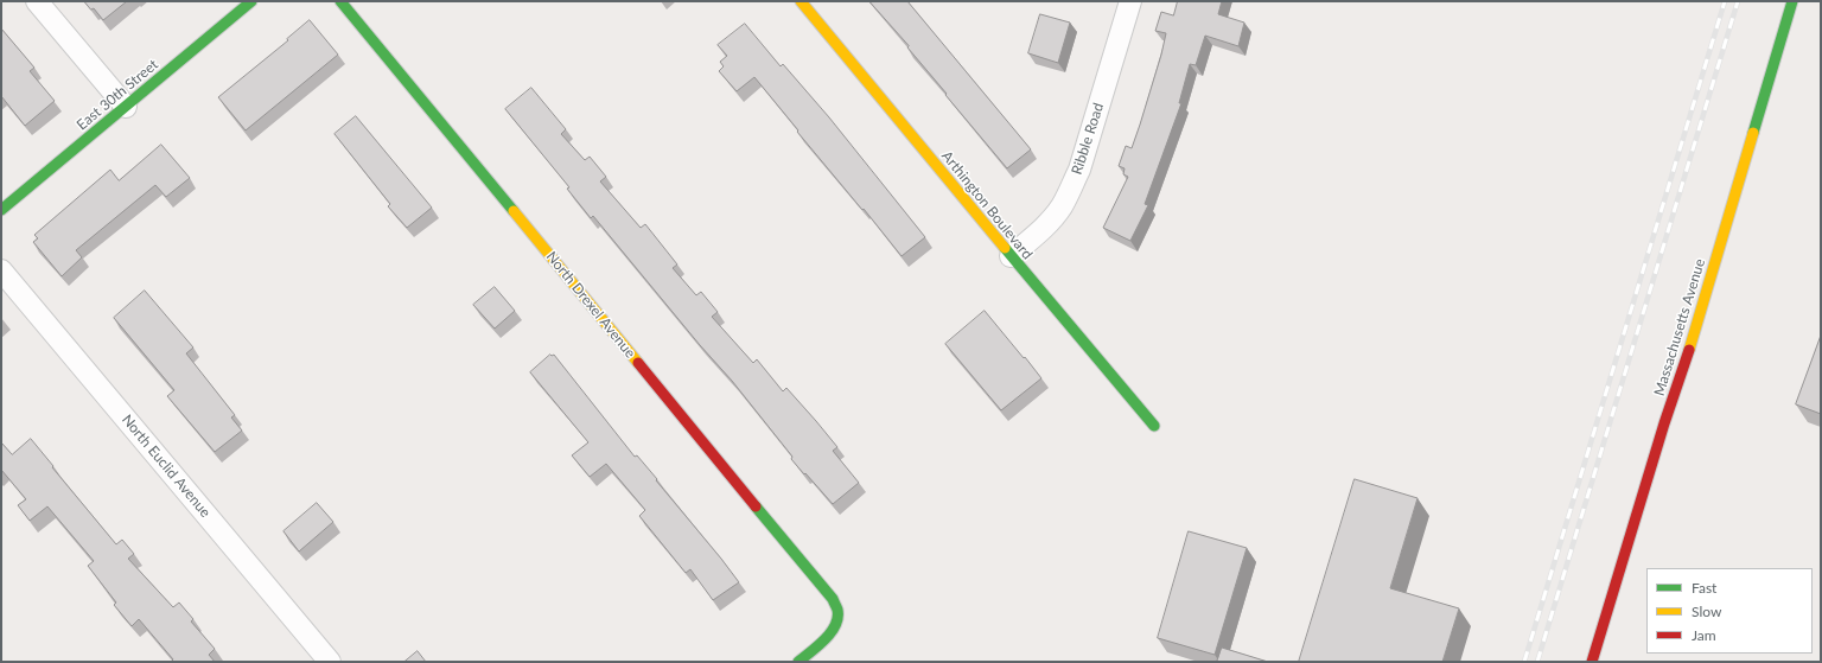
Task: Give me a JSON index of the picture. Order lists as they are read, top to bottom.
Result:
{
  "streets": {
    "street": [
      "East 30th Street",
      "Ribble Road",
      "Arthington Boulevard",
      "North Drexel Avenue",
      "Massachusetts Avenue",
      "North Euclid Avenue"
    ]
  },
  "crossings": [
    ["Ribble Road", "Arthington Boulevard"]
  ],
  "legend": ["Fast", "Slow", "Jam"]
}
